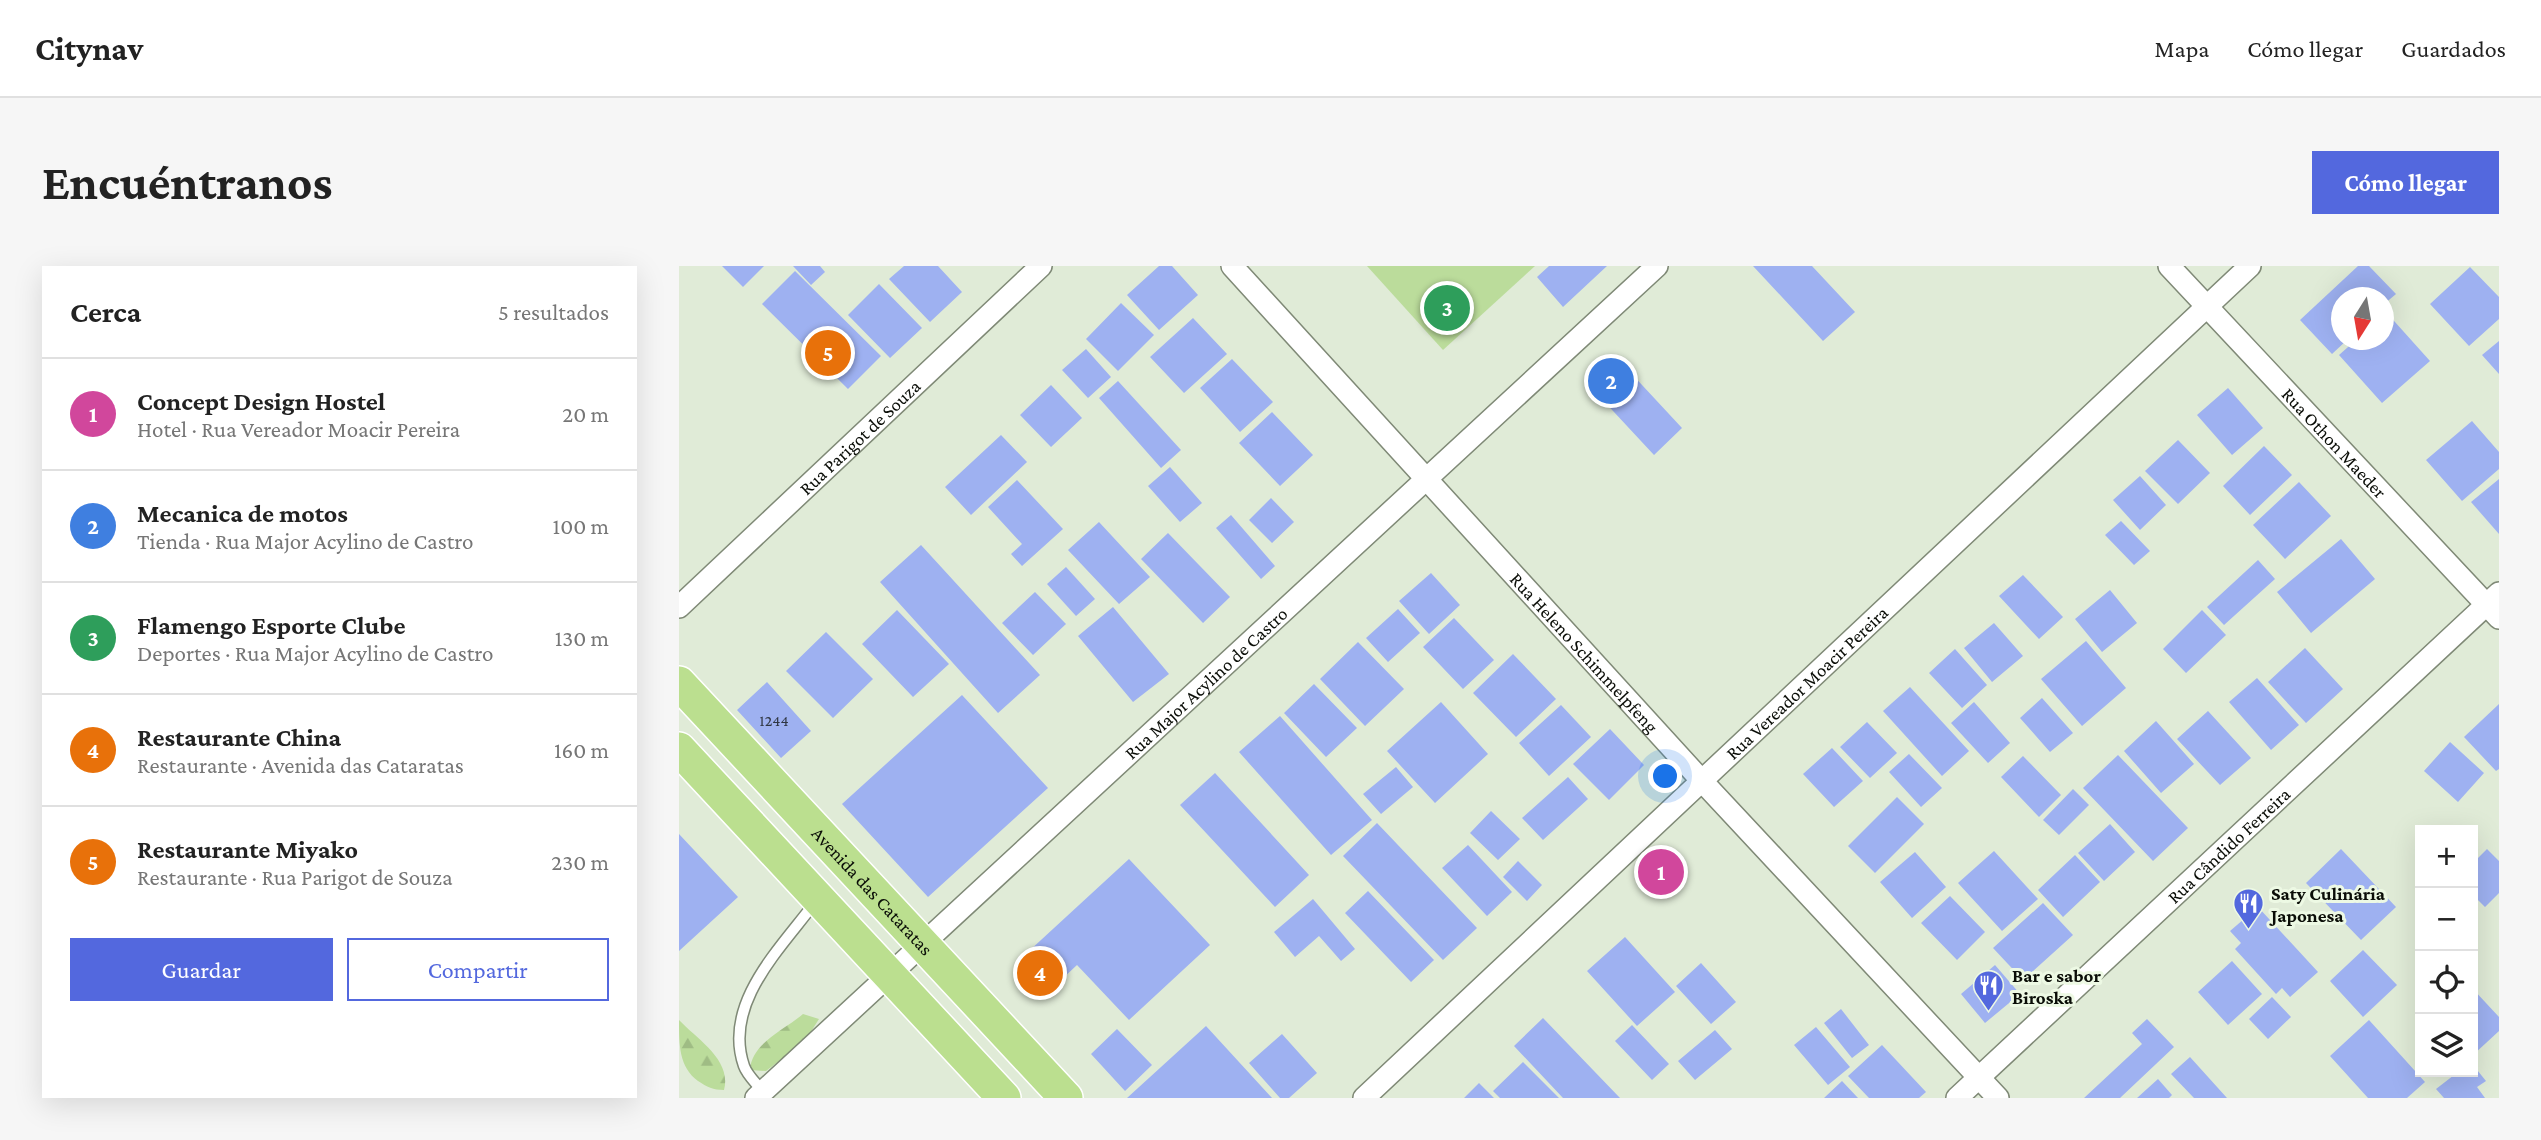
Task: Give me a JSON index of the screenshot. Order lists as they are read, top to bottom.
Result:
{
  "streets": {
    "main road": ["Avenida das Cataratas"],
    "street": [
      "Rua Parigot de Souza",
      "Rua Othon Maeder",
      "Rua Heleno Schimmelpfeng",
      "Rua Major Acylino de Castro",
      "Rua Vereador Moacir Pereira",
      "Rua Cândido Ferreira"
    ]
  },
  "crossings": [
    ["Rua Othon Maeder", "Rua Vereador Moacir Pereira"],
    ["Rua Othon Maeder", "Rua Cândido Ferreira"],
    ["Rua Heleno Schimmelpfeng", "Rua Major Acylino de Castro"],
    ["Rua Heleno Schimmelpfeng", "Rua Vereador Moacir Pereira"],
    ["Rua Heleno Schimmelpfeng", "Rua Cândido Ferreira"],
    ["Rua Major Acylino de Castro", "Avenida das Cataratas"]
  ],
  "places": {
    "restaurant": ["Saty Culinária Japonesa", "Bar e sabor Biroska"]
  },
  "house_numbers": ["1244"],
  "north": "bottom",
  "page": {
    "header": "Citynav",
    "nav": ["Mapa", "Cómo llegar", "Guardados"],
    "buttons": [
      "Cómo llegar",
      ["Guardar", "Compartir"]
    ],
    "title": "Encuéntranos",
    "heading": ["Cerca", "5 resultados"],
    "pins": [
      "3",
      "5",
      "2",
      "1",
      "4"
    ],
    "list": [
      {
        "mark": "1",
        "name": "Concept Design Hostel",
        "note": "Hotel · Rua Vereador Moacir Pereira",
        "value": "20 m"
      },
      {
        "mark": "2",
        "name": "Mecanica de motos",
        "note": "Tienda · Rua Major Acylino de Castro",
        "value": "100 m"
      },
      {
        "mark": "3",
        "name": "Flamengo Esporte Clube",
        "note": "Deportes · Rua Major Acylino de Castro",
        "value": "130 m"
      },
      {
        "mark": "4",
        "name": "Restaurante China",
        "note": "Restaurante · Avenida das Cataratas",
        "value": "160 m"
      },
      {
        "mark": "5",
        "name": "Restaurante Miyako",
        "note": "Restaurante · Rua Parigot de Souza",
        "value": "230 m"
      }
    ],
    "map_buttons": ["+", "−"]
  }
}
